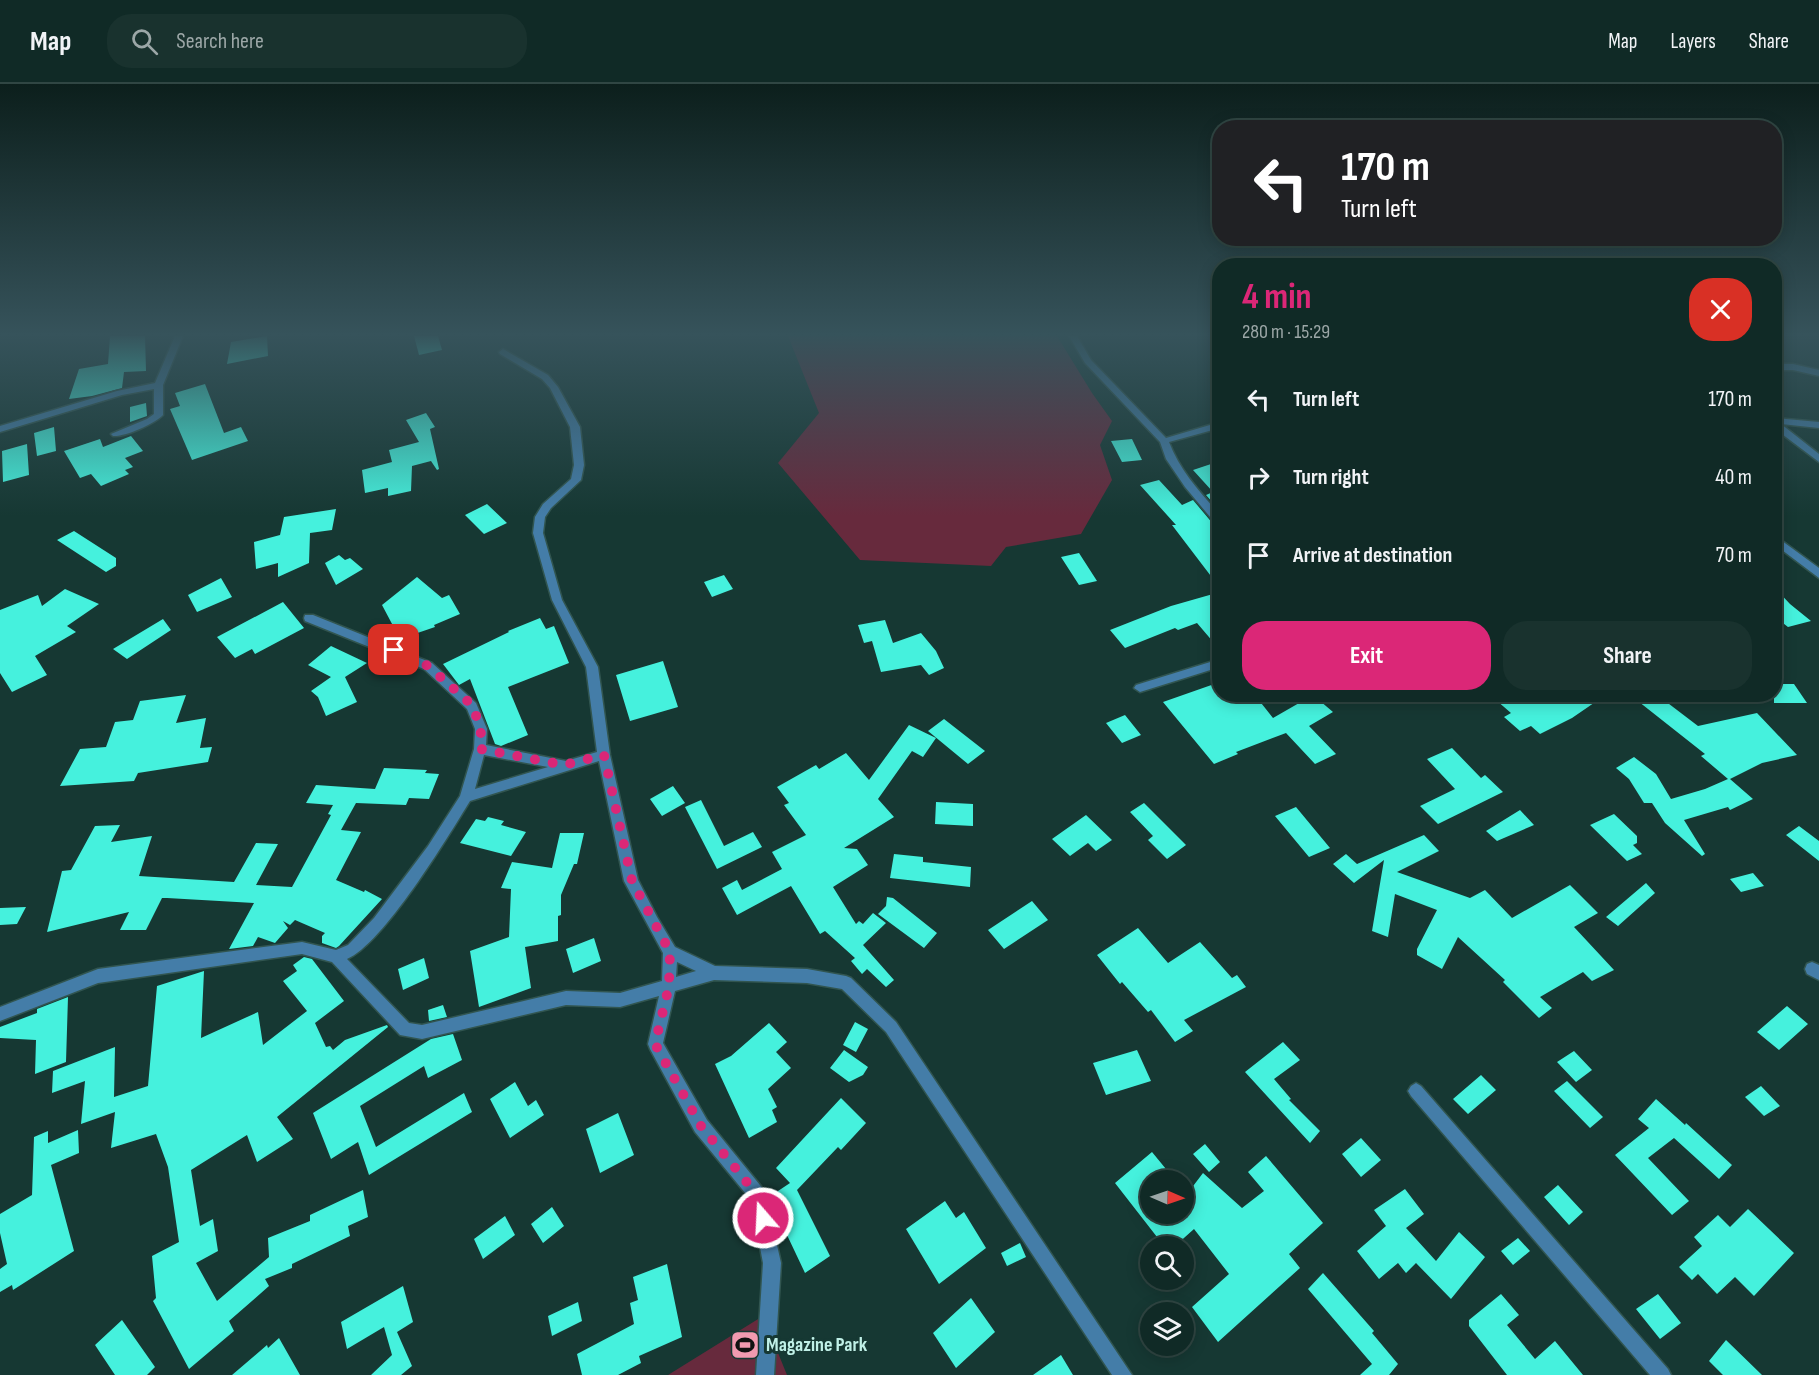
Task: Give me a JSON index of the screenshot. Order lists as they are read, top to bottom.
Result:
{
  "places": {
    "sports": ["Magazine Park"]
  },
  "north": "right",
  "page": {
    "header": "Map",
    "search": "Search here",
    "nav": ["Map", "Layers", "Share"],
    "turn": ["170 m", "Turn left"],
    "heading": ["4 min", "280 m · 15:29"],
    "list": [
      {
        "name": "Turn left",
        "value": "170 m"
      },
      {
        "name": "Turn right",
        "value": "40 m"
      },
      {
        "name": "Arrive at destination",
        "value": "70 m"
      }
    ],
    "buttons": ["Exit", "Share"]
  }
}
